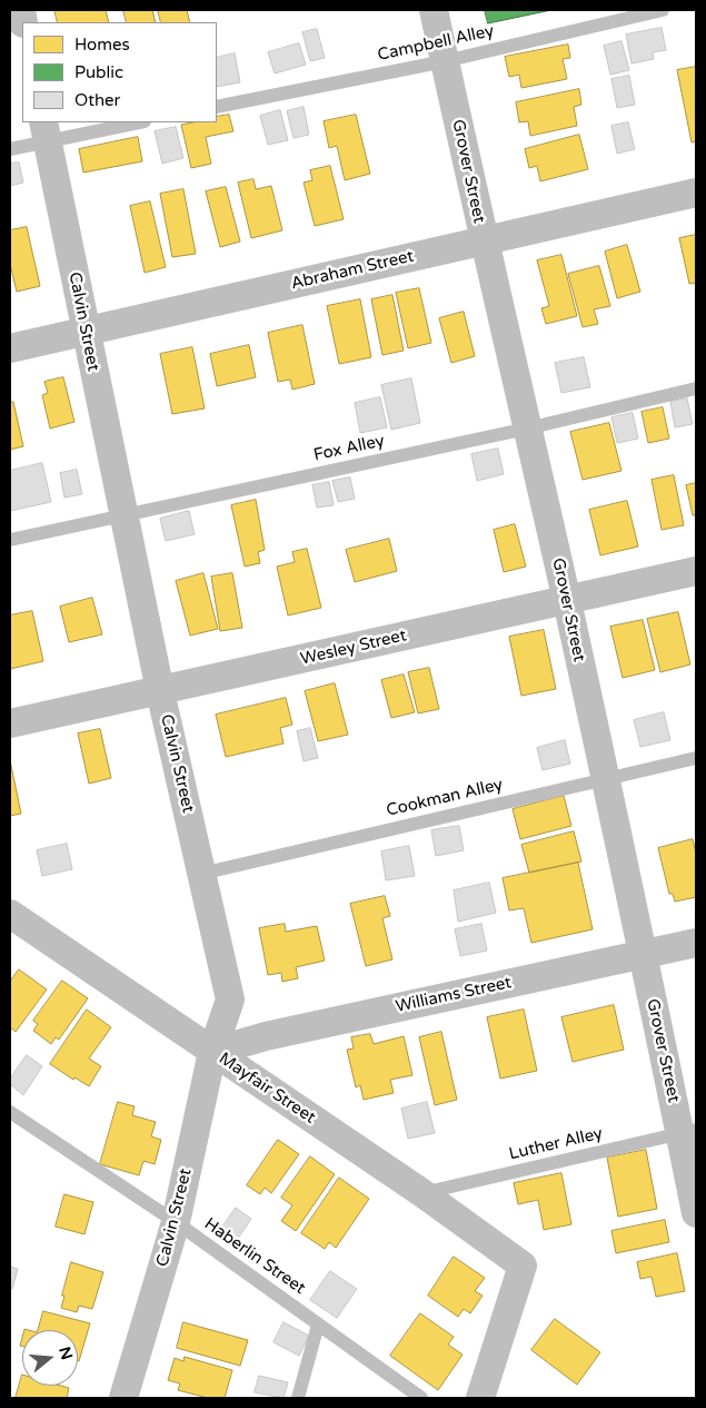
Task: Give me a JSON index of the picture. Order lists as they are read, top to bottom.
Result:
{
  "streets": {
    "street": [
      "Grover Street",
      "Abraham Street",
      "Calvin Street",
      "Wesley Street",
      "Williams Street",
      "Mayfair Street"
    ],
    "lane": [
      "Campbell Alley",
      "Fox Alley",
      "Cookman Alley",
      "Luther Alley",
      "Haberlin Street"
    ]
  },
  "crossings": [
    ["Campbell Alley", "Grover Street"],
    ["Grover Street", "Abraham Street"],
    ["Grover Street", "Fox Alley"],
    ["Grover Street", "Wesley Street"],
    ["Grover Street", "Cookman Alley"],
    ["Grover Street", "Williams Street"],
    ["Grover Street", "Luther Alley"],
    ["Abraham Street", "Calvin Street"],
    ["Calvin Street", "Fox Alley"],
    ["Calvin Street", "Wesley Street"],
    ["Calvin Street", "Cookman Alley"],
    ["Calvin Street", "Williams Street"],
    ["Calvin Street", "Mayfair Street"],
    ["Calvin Street", "Haberlin Street"],
    ["Williams Street", "Mayfair Street"],
    ["Mayfair Street", "Luther Alley"]
  ],
  "legend": ["Homes", "Public", "Other"],
  "north": "right"
}
